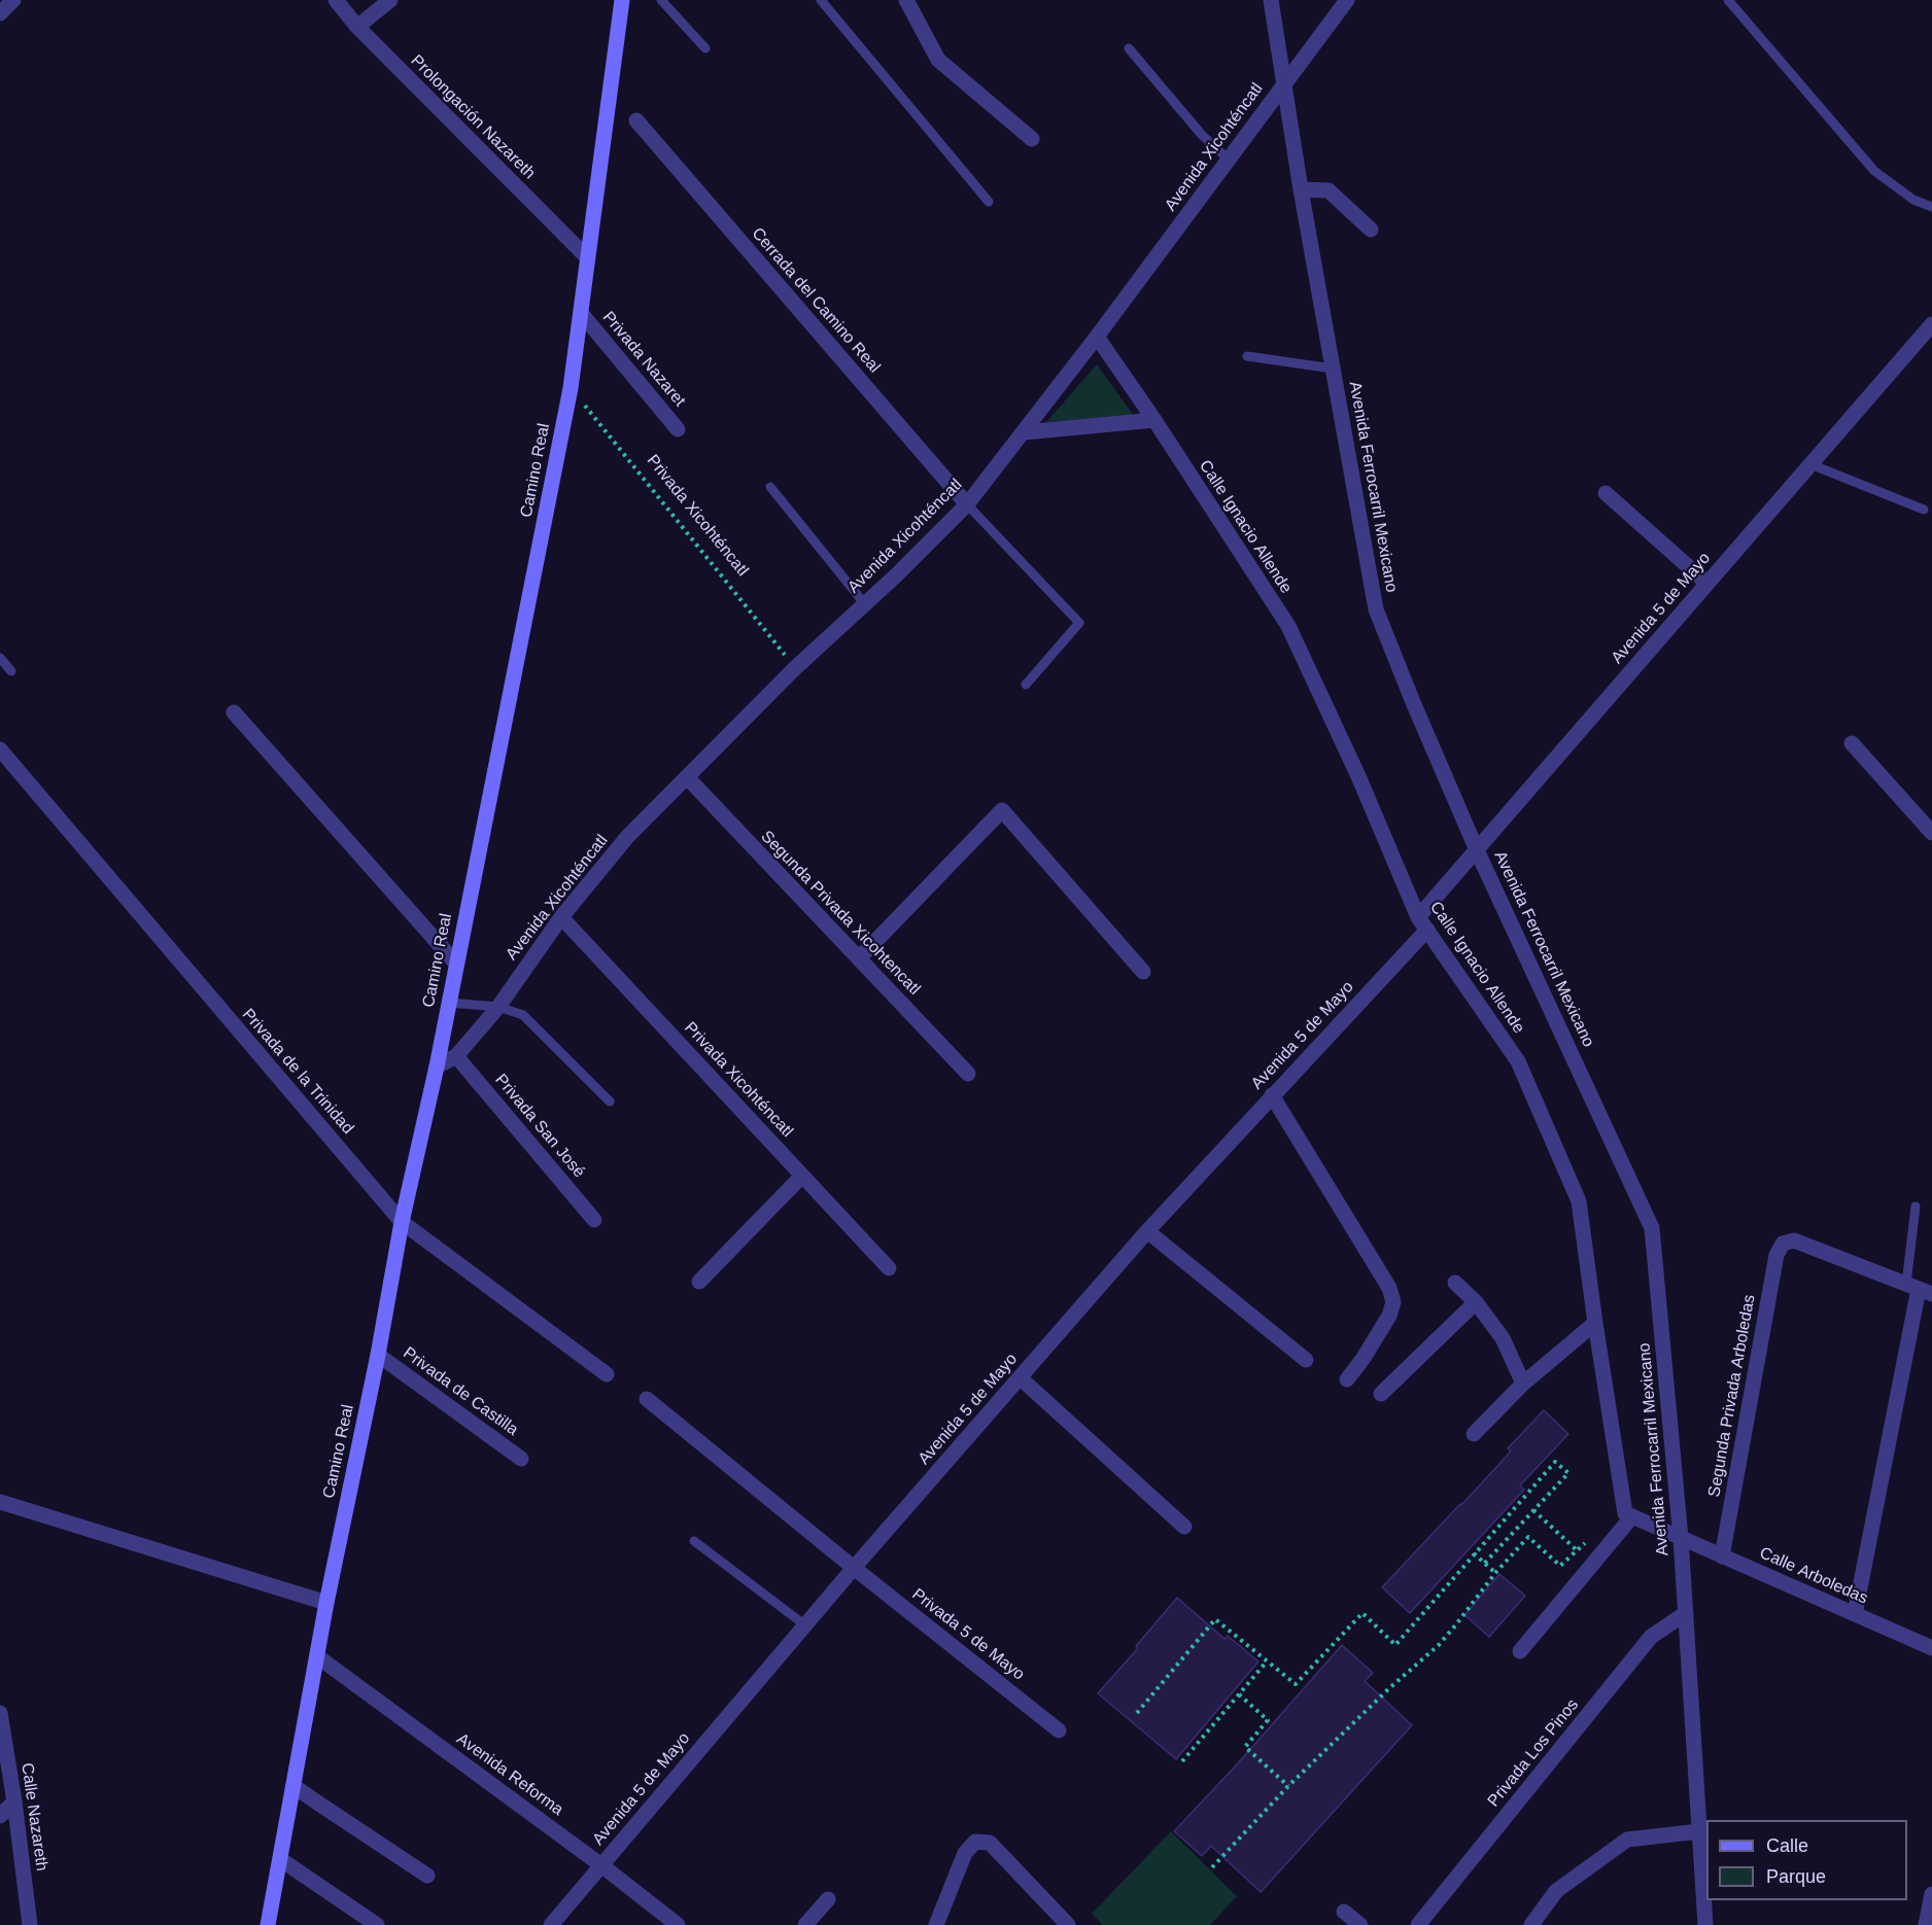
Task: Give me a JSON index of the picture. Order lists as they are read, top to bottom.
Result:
{
  "streets": {
    "main road": ["Camino Real"],
    "street": [
      "Prolongación Nazareth",
      "Avenida Xicohténcatl",
      "Cerrada del Camino Real",
      "Privada Nazaret",
      "Avenida Ferrocarril Mexicano",
      "Privada Xicohténcatl",
      "Calle Ignacio Allende",
      "Avenida 5 de Mayo",
      "Segunda Privada Xicohtencatl",
      "Privada de la Trinidad",
      "Privada San José",
      "Privada de Castilla",
      "Segunda Privada Arboledas",
      "Calle Arboledas",
      "Privada 5 de Mayo",
      "Privada Los Pinos",
      "Avenida Reforma",
      "Calle Nazareth"
    ]
  },
  "crossings": [
    ["Prolongación Nazareth", "Camino Real"],
    ["Avenida Xicohténcatl", "Cerrada del Camino Real"],
    ["Avenida Xicohténcatl", "Camino Real"],
    ["Avenida Xicohténcatl", "Avenida Ferrocarril Mexicano"],
    ["Avenida Xicohténcatl", "Privada Xicohténcatl"],
    ["Avenida Xicohténcatl", "Calle Ignacio Allende"],
    ["Avenida Xicohténcatl", "Segunda Privada Xicohtencatl"],
    ["Avenida Xicohténcatl", "Privada San José"],
    ["Privada Nazaret", "Camino Real"],
    ["Camino Real", "Privada Xicohténcatl"],
    ["Camino Real", "Privada de la Trinidad"],
    ["Camino Real", "Privada de Castilla"],
    ["Camino Real", "Avenida Reforma"],
    ["Avenida Ferrocarril Mexicano", "Avenida 5 de Mayo"],
    ["Avenida Ferrocarril Mexicano", "Calle Arboledas"],
    ["Avenida Ferrocarril Mexicano", "Privada Los Pinos"],
    ["Calle Ignacio Allende", "Avenida 5 de Mayo"],
    ["Avenida 5 de Mayo", "Privada 5 de Mayo"],
    ["Avenida 5 de Mayo", "Avenida Reforma"],
    ["Segunda Privada Arboledas", "Calle Arboledas"]
  ],
  "legend": ["Calle", "Parque"]
}
